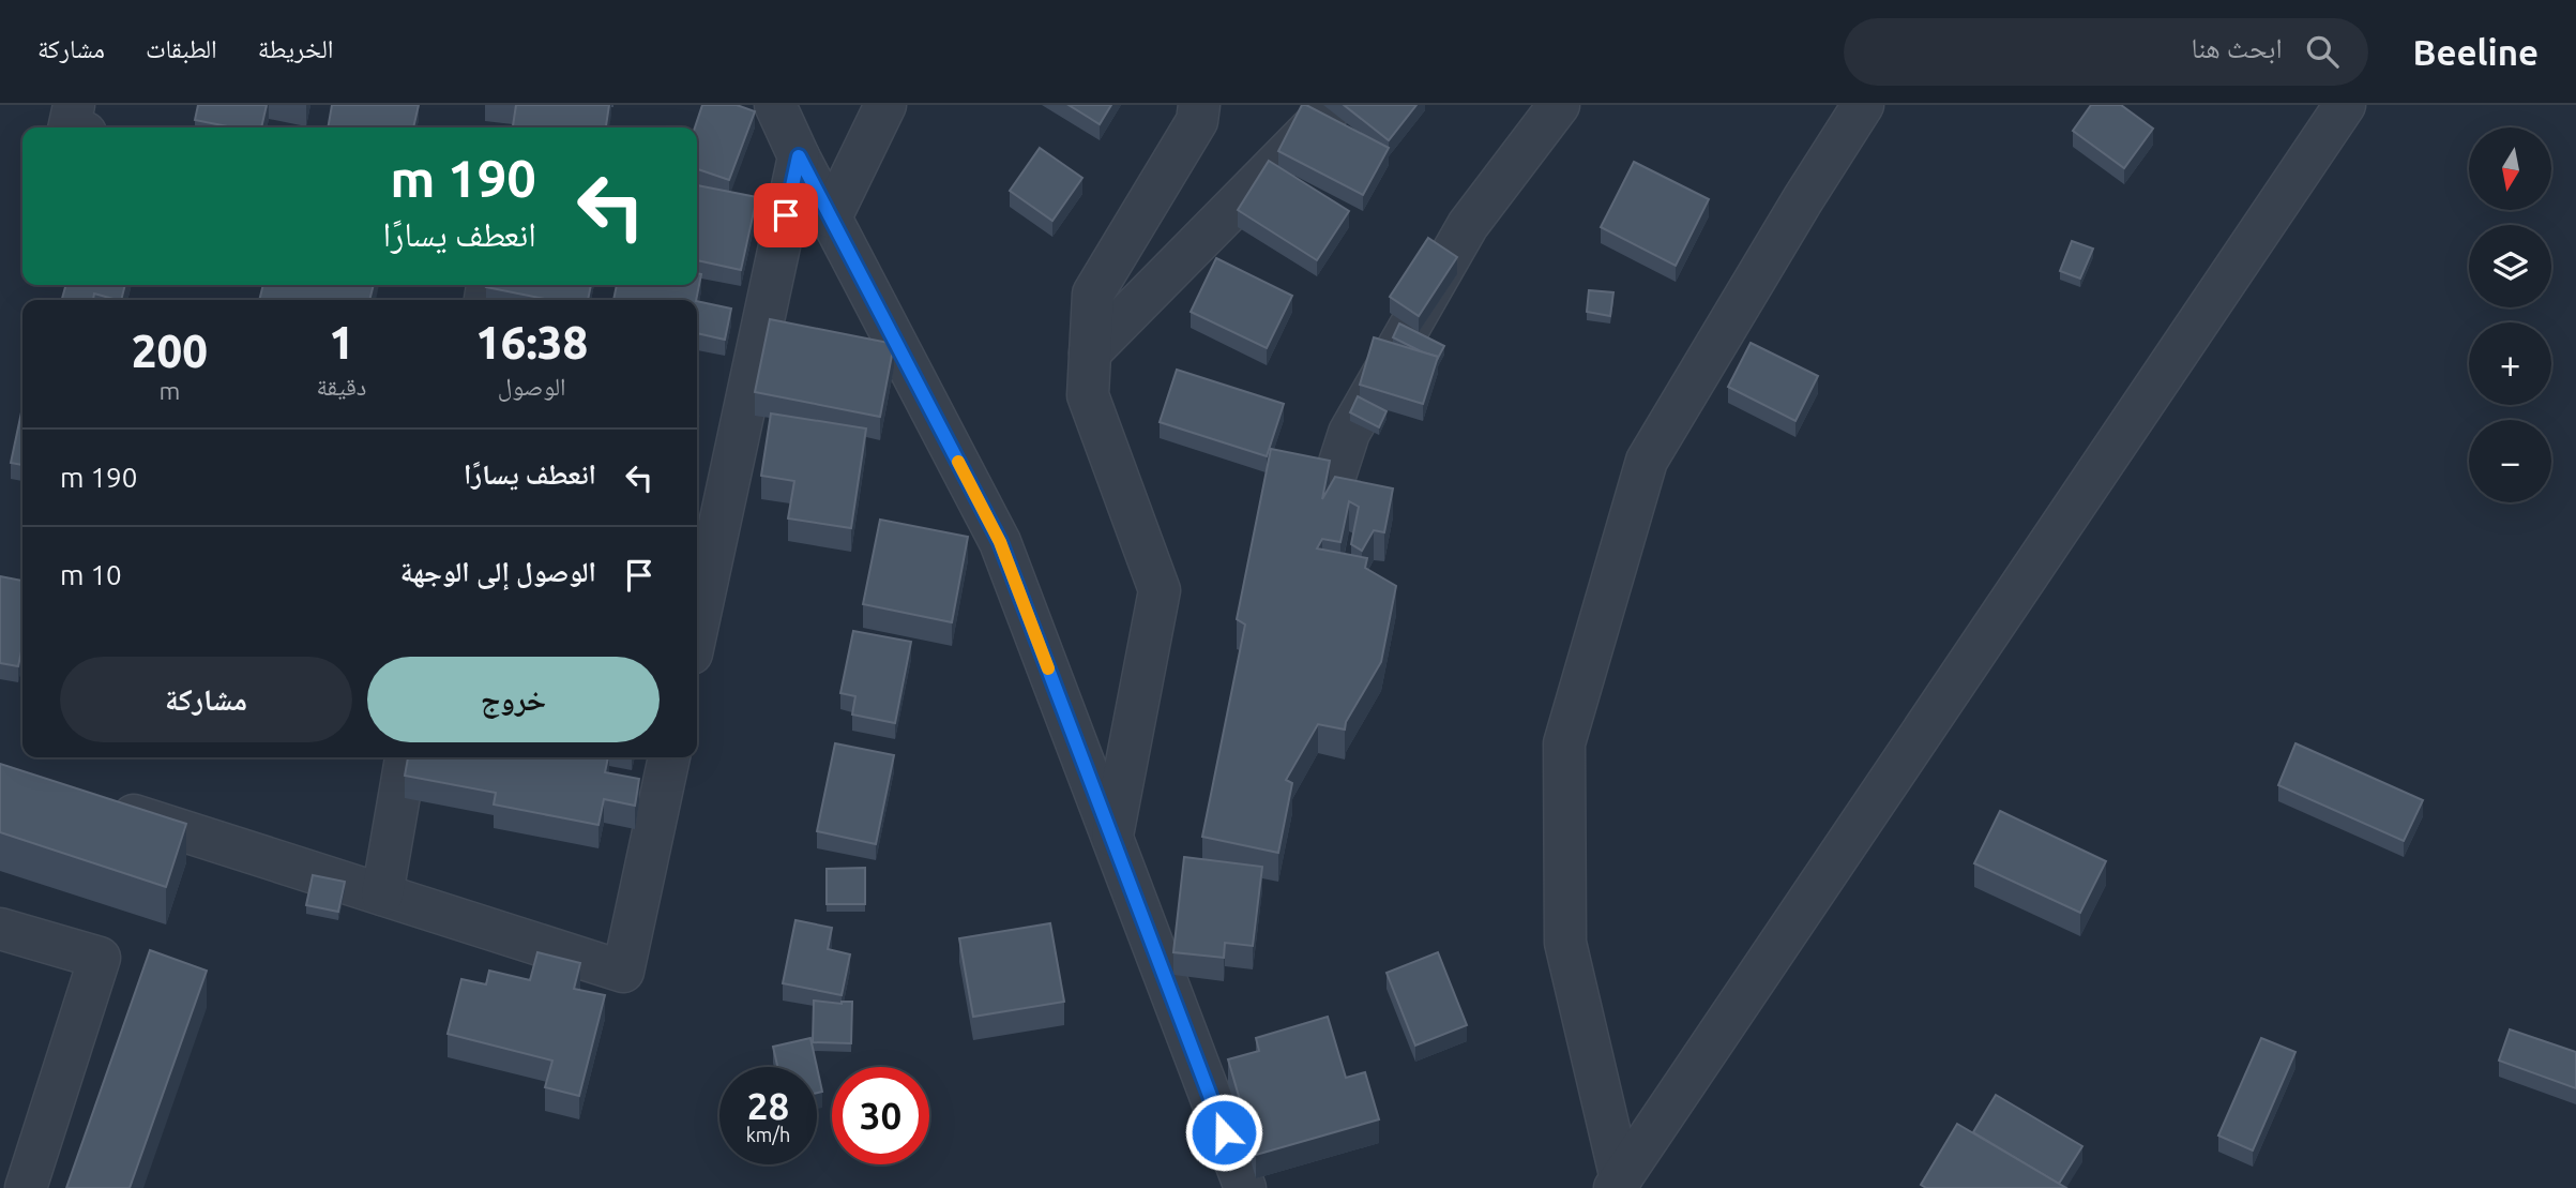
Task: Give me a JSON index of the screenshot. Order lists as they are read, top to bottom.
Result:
{
  "north": "bottom",
  "page": {
    "header": "Beeline",
    "search": "ابحث هنا",
    "nav": ["الخريطة", "الطبقات", "مشاركة"],
    "map_buttons": ["+", "−"],
    "turn": ["190 m", "انعطف يسارًا"],
    "eta": [
      "16:38",
      "الوصول",
      "1",
      "دقيقة",
      "200",
      "m"
    ],
    "list": [
      {
        "name": "انعطف يسارًا",
        "value": "190 m"
      },
      {
        "name": "الوصول إلى الوجهة",
        "value": "10 m"
      }
    ],
    "buttons": ["خروج", "مشاركة"],
    "speed": "28 km/h",
    "limit": "30"
  }
}
